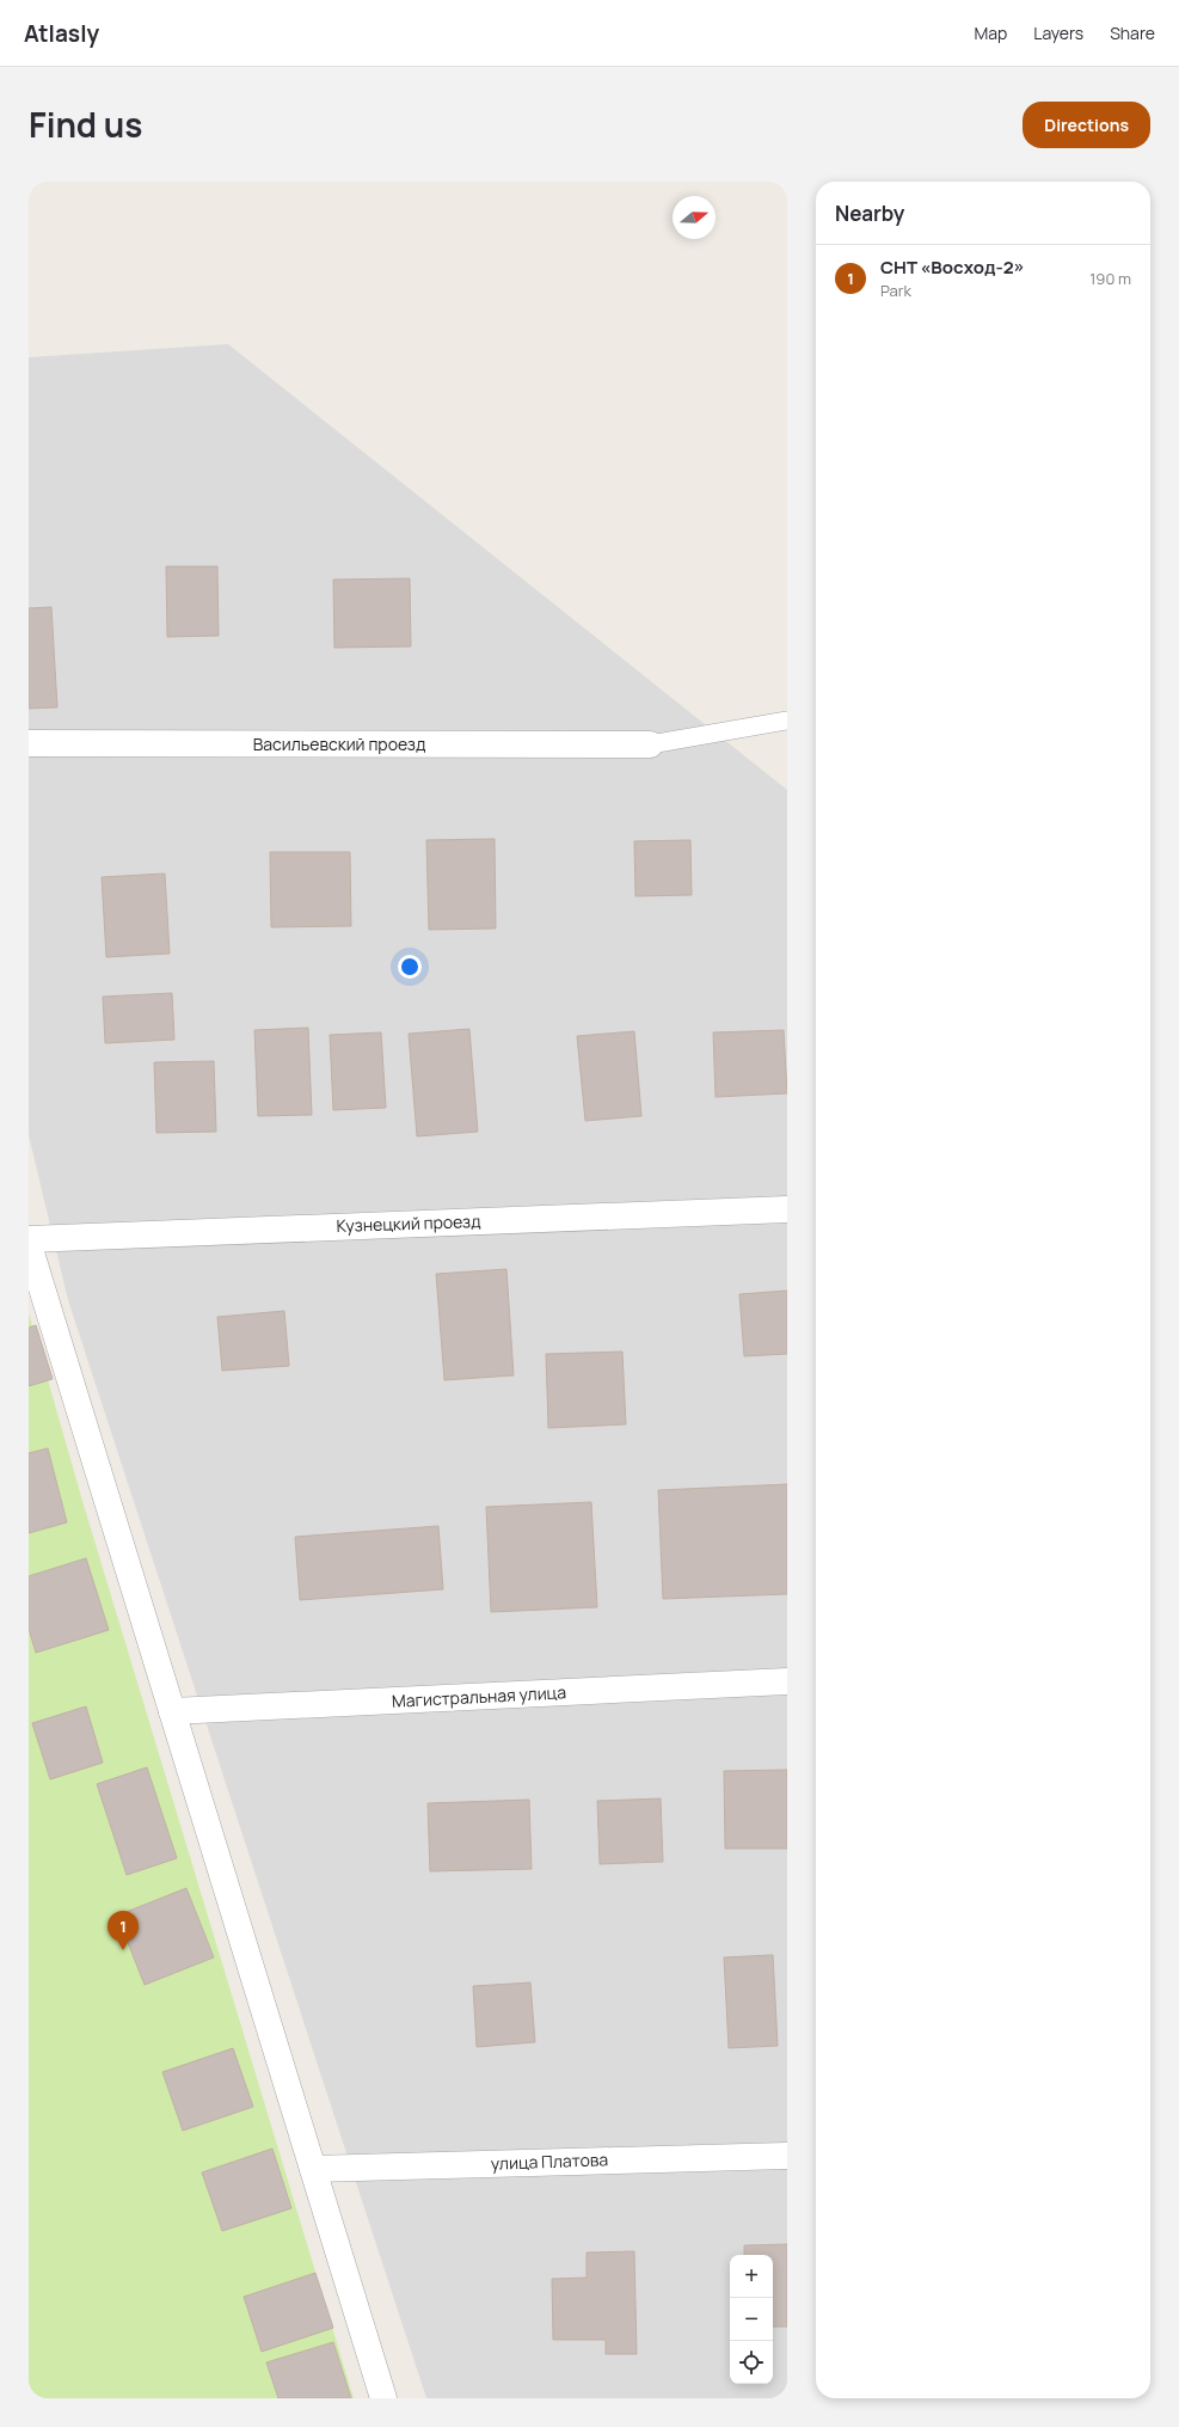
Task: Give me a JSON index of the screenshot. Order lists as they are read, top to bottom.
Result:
{
  "streets": {
    "street": [
      "Васильевский проезд",
      "Кузнецкий проезд",
      "Магистральная улица",
      "улица Платова"
    ]
  },
  "north": "right",
  "page": {
    "header": "Atlasly",
    "nav": ["Map", "Layers", "Share"],
    "title": "Find us",
    "buttons": "Directions",
    "heading": "Nearby",
    "list": [
      {
        "mark": "1",
        "name": "СНТ «Восход-2»",
        "note": "Park",
        "value": "190 m"
      }
    ],
    "pins": "1",
    "map_buttons": ["+", "−"]
  }
}
